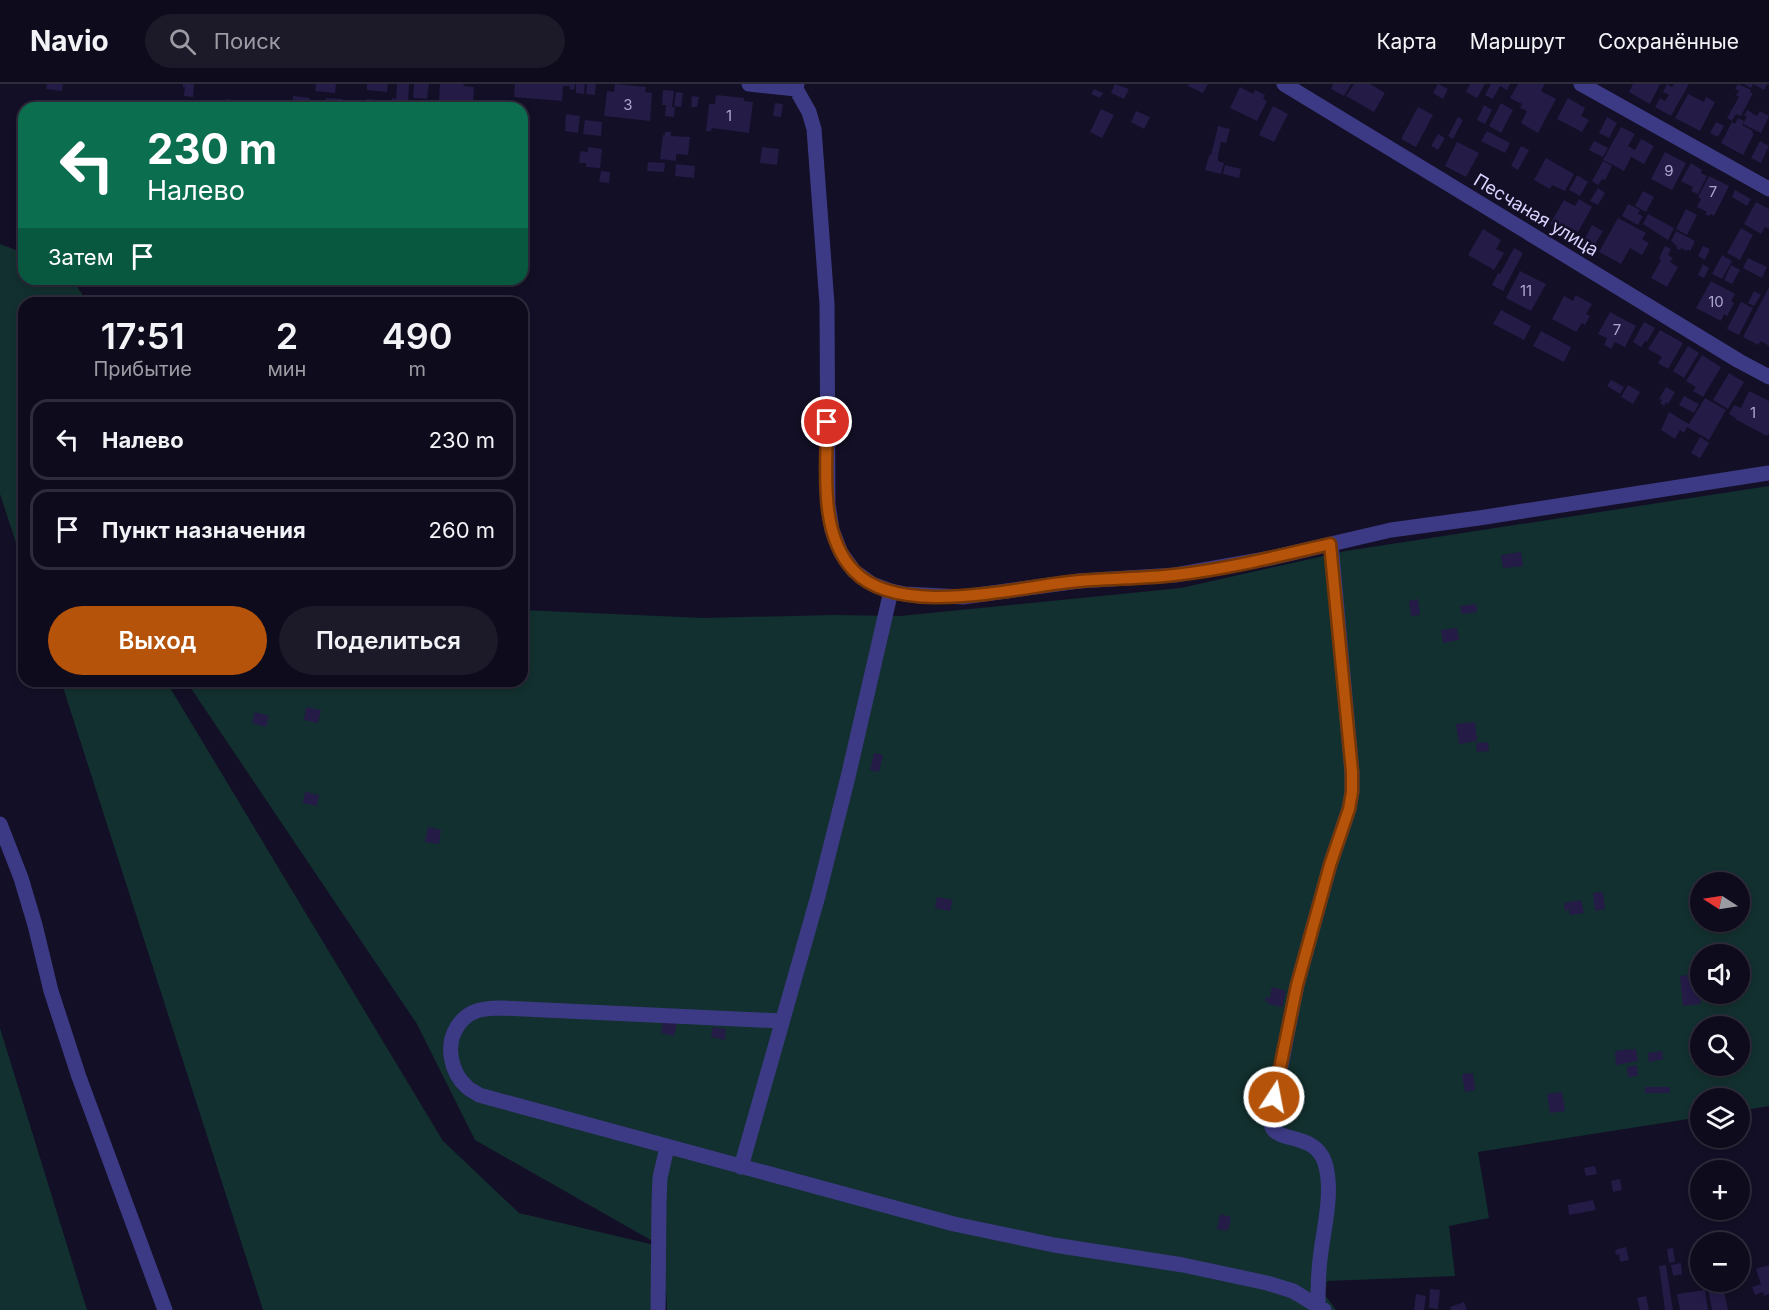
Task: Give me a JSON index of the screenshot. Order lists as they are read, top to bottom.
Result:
{
  "streets": {
    "street": ["Песчаная улица"]
  },
  "house_numbers": [
    "3",
    "1",
    "9",
    "7",
    "11",
    "10",
    "7",
    "1"
  ],
  "north": "left",
  "page": {
    "header": "Navio",
    "search": "Поиск",
    "nav": ["Карта", "Маршрут", "Сохранённые"],
    "turn": ["230 m", "Налево"],
    "then": "Затем",
    "eta": [
      "17:51",
      "Прибытие",
      "2",
      "мин",
      "490",
      "m"
    ],
    "list": [
      {
        "name": "Налево",
        "value": "230 m"
      },
      {
        "name": "Пункт назначения",
        "value": "260 m"
      }
    ],
    "buttons": ["Выход", "Поделиться"],
    "map_buttons": ["+", "−"]
  }
}
